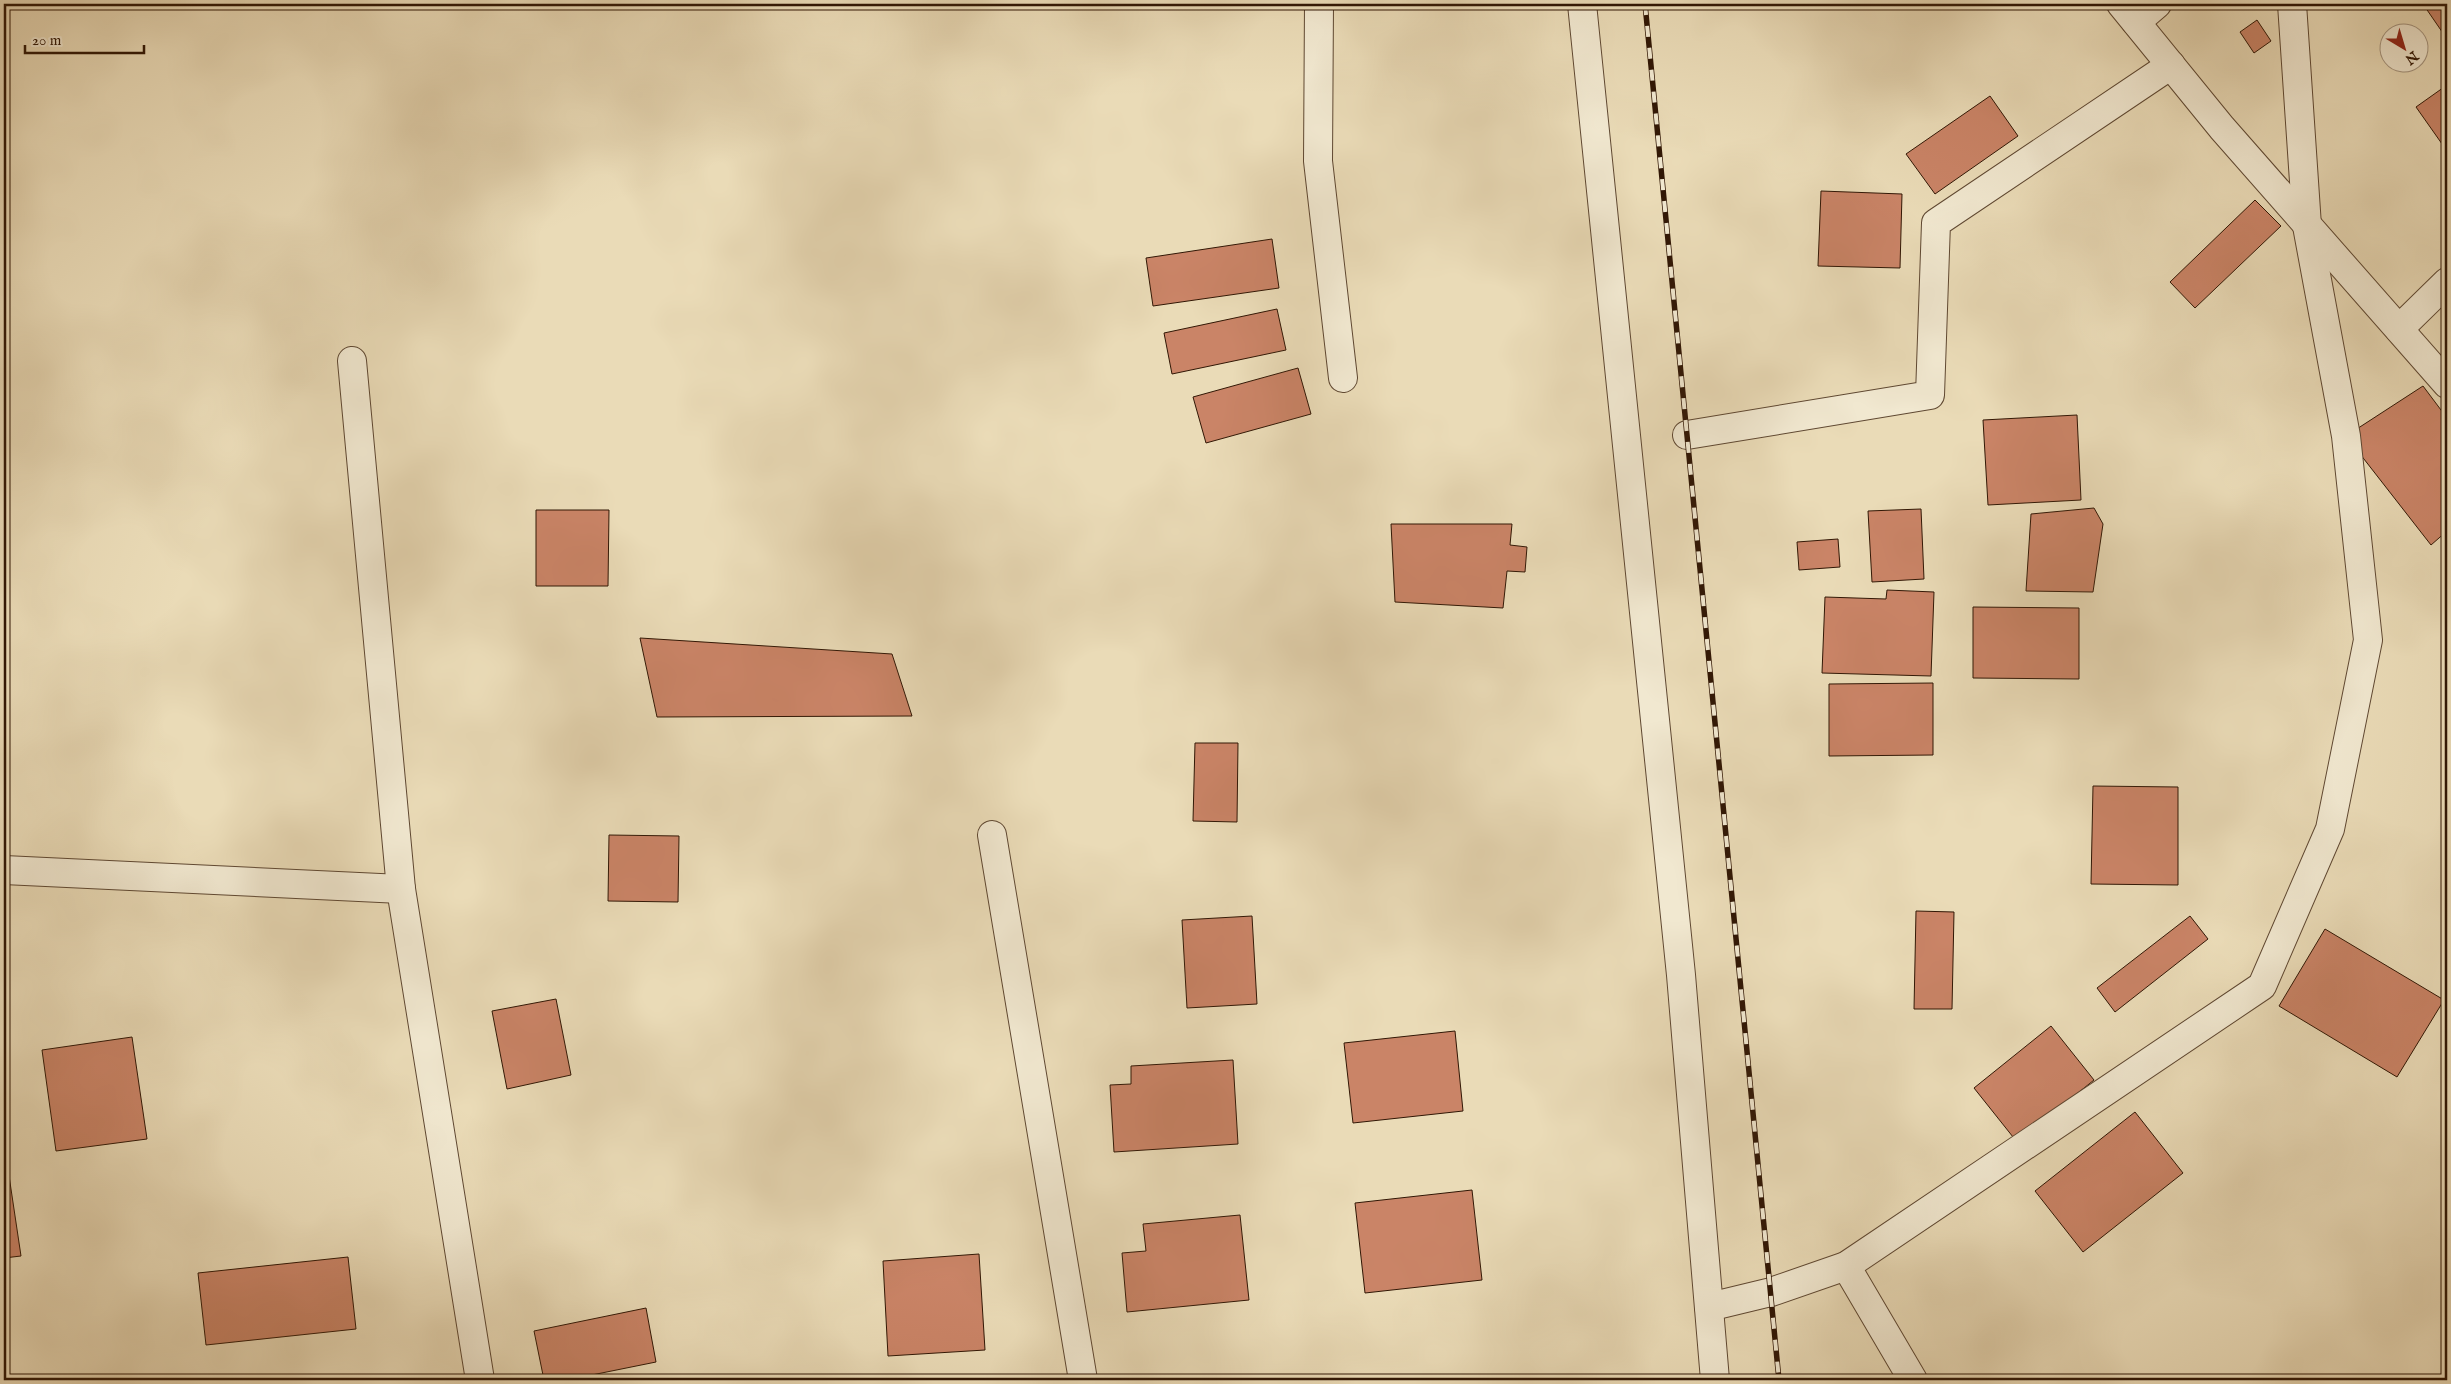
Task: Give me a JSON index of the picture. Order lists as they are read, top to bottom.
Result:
{
  "scale_bar": "20 m",
  "north": "bottom right"
}
